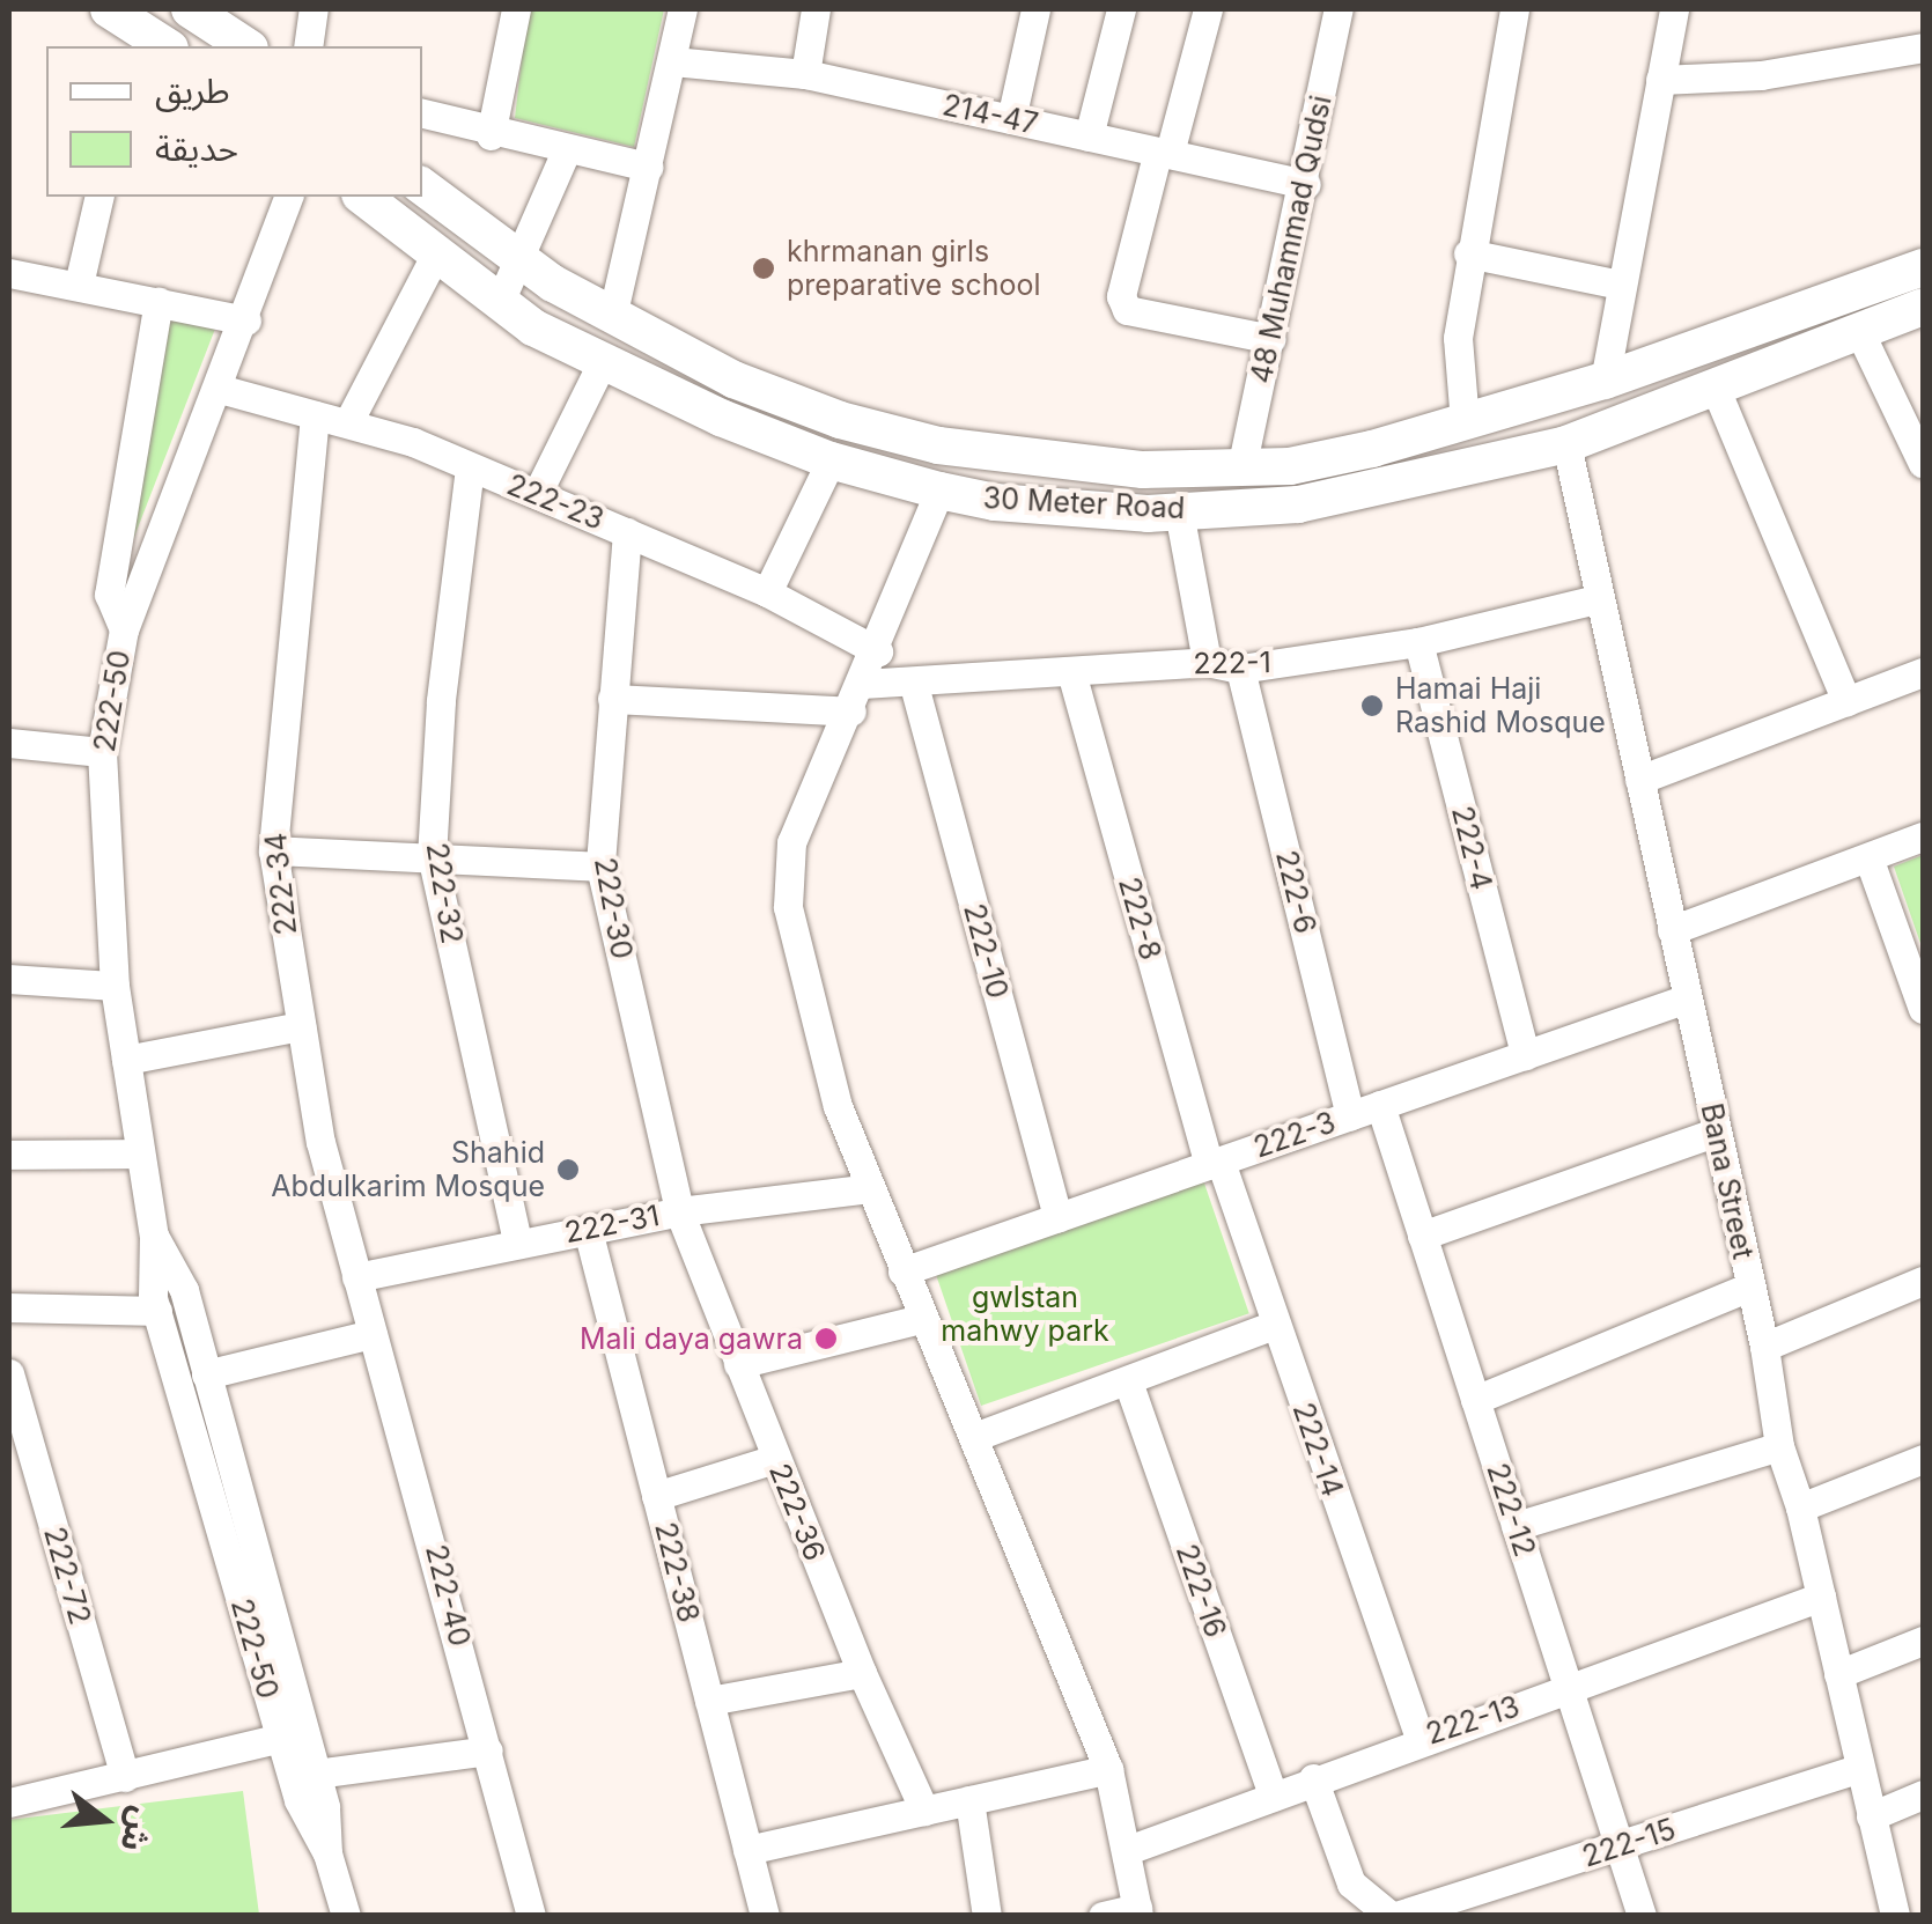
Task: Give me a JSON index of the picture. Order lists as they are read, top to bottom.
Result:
{
  "streets": {
    "main road": ["30 Meter Road"],
    "street": [
      "214-47",
      "48 Muhammad Qudsi",
      "222-23",
      "222-1",
      "222-50",
      "222-4",
      "222-34",
      "222-6",
      "222-32",
      "222-30",
      "222-8",
      "222-10",
      "222-3",
      "Bana Street",
      "222-31",
      "222-14",
      "222-12",
      "222-36",
      "222-38",
      "222-72",
      "222-16",
      "222-40",
      "222-13",
      "222-15"
    ]
  },
  "crossings": [
    ["214-47", "48 Muhammad Qudsi"],
    ["48 Muhammad Qudsi", "30 Meter Road"],
    ["222-23", "222-50"],
    ["222-23", "222-34"],
    ["222-23", "222-32"],
    ["222-23", "222-30"],
    ["30 Meter Road", "Bana Street"],
    ["222-1", "222-4"],
    ["222-1", "222-6"],
    ["222-1", "222-30"],
    ["222-1", "222-8"],
    ["222-1", "222-10"],
    ["222-1", "Bana Street"],
    ["222-4", "222-3"],
    ["222-34", "222-31"],
    ["222-34", "222-40"],
    ["222-6", "222-3"],
    ["222-32", "222-31"],
    ["222-30", "222-31"],
    ["222-30", "222-36"],
    ["222-8", "222-3"],
    ["222-8", "222-14"],
    ["222-10", "222-3"],
    ["222-3", "Bana Street"],
    ["222-3", "222-14"],
    ["222-3", "222-12"],
    ["Bana Street", "222-13"],
    ["Bana Street", "222-15"],
    ["222-31", "222-36"],
    ["222-31", "222-38"],
    ["222-31", "222-40"],
    ["222-14", "222-13"],
    ["222-12", "222-13"],
    ["222-12", "222-15"],
    ["222-16", "222-13"]
  ],
  "parks": ["gwlstan mahwy park"],
  "places": [
    "khrmanan girls preparative school",
    "Hamai Haji Rashid Mosque",
    "Shahid Abdulkarim Mosque",
    "Mali daya gawra"
  ],
  "legend": ["طريق", "حديقة"],
  "north": "right"
}
